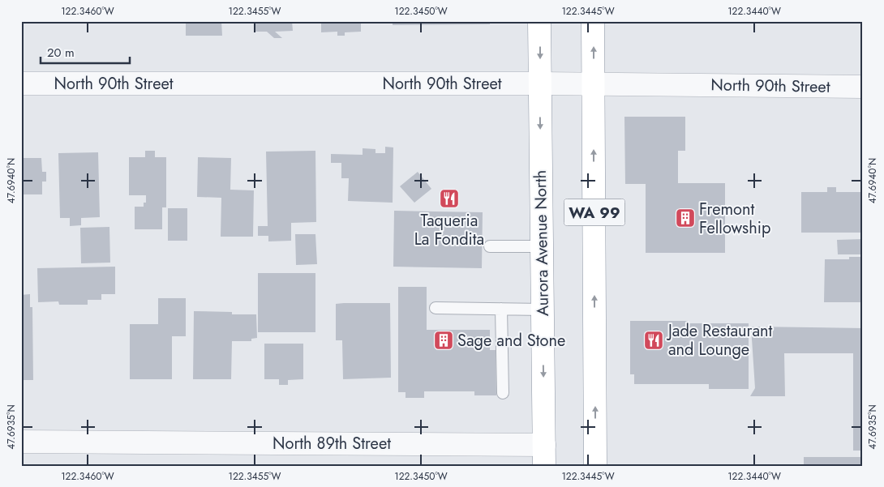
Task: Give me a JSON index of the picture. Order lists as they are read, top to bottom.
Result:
{
  "streets": {
    "highway": ["WA 99", "Aurora Avenue North"],
    "street": ["North 90th Street", "North 89th Street"]
  },
  "crossings": [
    ["North 90th Street", "WA 99"],
    ["North 90th Street", "Aurora Avenue North"],
    ["Aurora Avenue North", "North 89th Street"]
  ],
  "places": {
    "restaurant": ["Taqueria La Fondita", "Jade Restaurant and Lounge"],
    "building": ["Fremont Fellowship", "Sage and Stone"]
  },
  "scale_bar": "20 m",
  "coordinates": [
    "122.3460°W",
    "122.3455°W",
    "122.3450°W",
    "122.3445°W",
    "122.3440°W",
    "47.6940°N",
    "47.6935°N"
  ]
}
